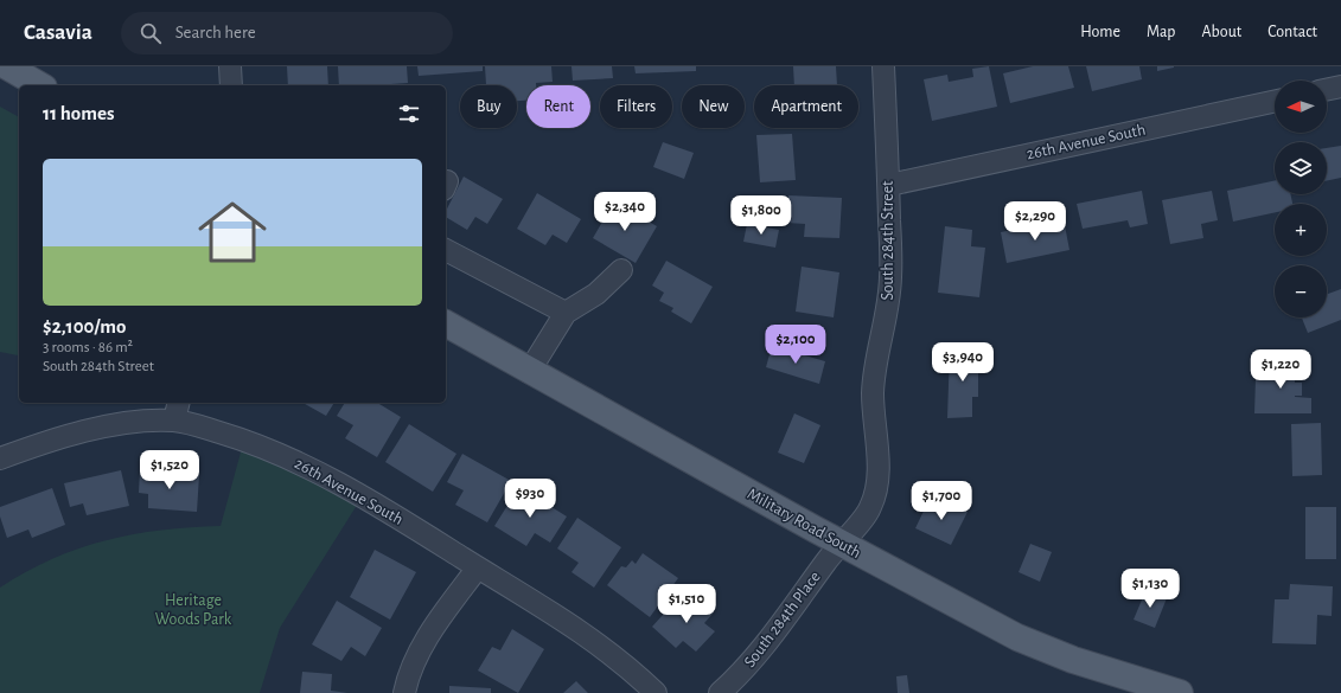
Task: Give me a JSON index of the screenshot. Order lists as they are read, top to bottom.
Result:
{
  "streets": {
    "main road": ["Military Road South"],
    "street": ["26th Avenue South", "South 284th Street", "South 284th Place"]
  },
  "crossings": [
    ["26th Avenue South", "South 284th Street"],
    ["South 284th Street", "Military Road South"],
    ["South 284th Street", "South 284th Place"],
    ["Military Road South", "South 284th Place"]
  ],
  "parks": ["Heritage Woods Park"],
  "north": "left",
  "page": {
    "header": "Casavia",
    "search": "Search here",
    "nav": [
      "Home",
      "Map",
      "About",
      "Contact"
    ],
    "map_buttons": ["+", "−"],
    "chip": [
      "Buy",
      "Rent",
      "Filters",
      "New",
      "Apartment"
    ],
    "heading": "11 homes",
    "list": [
      {
        "name": "$2,100/mo",
        "note": "3 rooms · 86 m² · South 284th Street"
      }
    ],
    "price": [
      "$2,340",
      "$1,800",
      "$2,290",
      "$2,100",
      "$3,940",
      "$1,220",
      "$1,520",
      "$930",
      "$1,700",
      "$1,130",
      "$1,510"
    ]
  }
}
